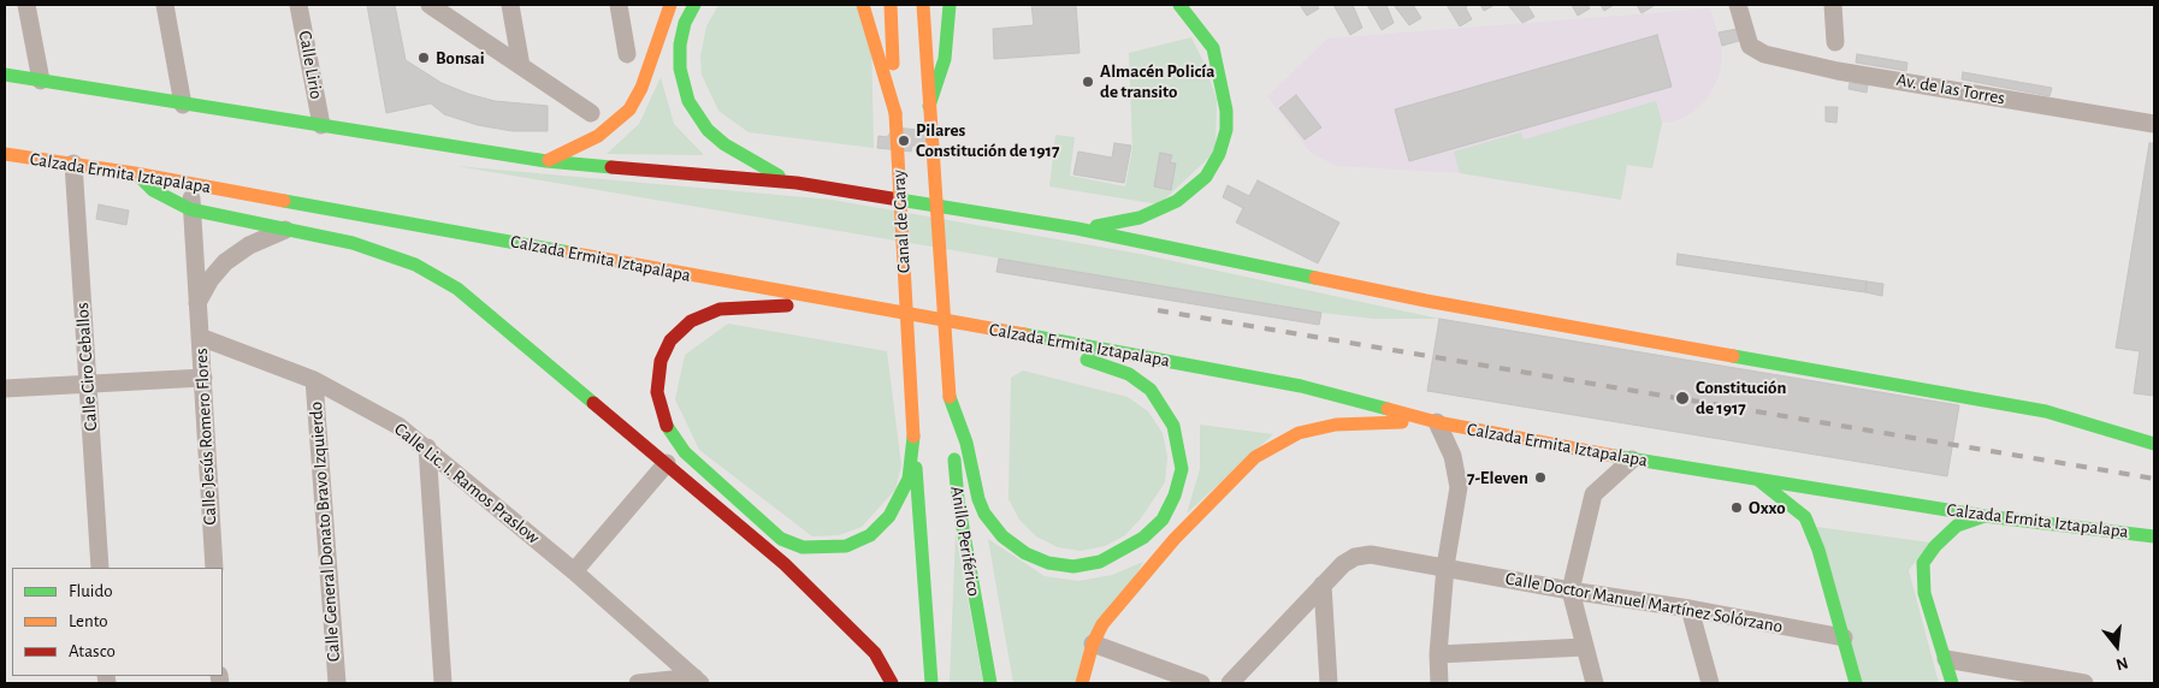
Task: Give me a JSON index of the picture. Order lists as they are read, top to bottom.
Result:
{
  "streets": {
    "main road": ["Calzada Ermita Iztapalapa", "Canal de Garay", "Anillo Periférico"],
    "street": [
      "Calle Lirio",
      "Av. de las Torres",
      "Calle Ciro Ceballos",
      "Calle Jesús Romero Flores",
      "Calle Lic. I. Ramos Praslow",
      "Calle General Donato Bravo Izquierdo",
      "Calle Doctor Manuel Martínez Solórzano"
    ]
  },
  "crossings": [
    ["Calzada Ermita Iztapalapa", "Calle Ciro Ceballos"],
    ["Calzada Ermita Iztapalapa", "Calle Jesús Romero Flores"],
    ["Canal de Garay", "Anillo Periférico"],
    ["Calle Jesús Romero Flores", "Calle Lic. I. Ramos Praslow"],
    ["Calle Lic. I. Ramos Praslow", "Calle General Donato Bravo Izquierdo"]
  ],
  "places": [
    "Bonsai",
    "Almacén Policía de transito",
    "Pilares Constitución de 1917",
    "Constitución de 1917",
    "7-Eleven",
    "Oxxo"
  ],
  "legend": ["Fluido", "Lento", "Atasco"],
  "north": "bottom"
}
